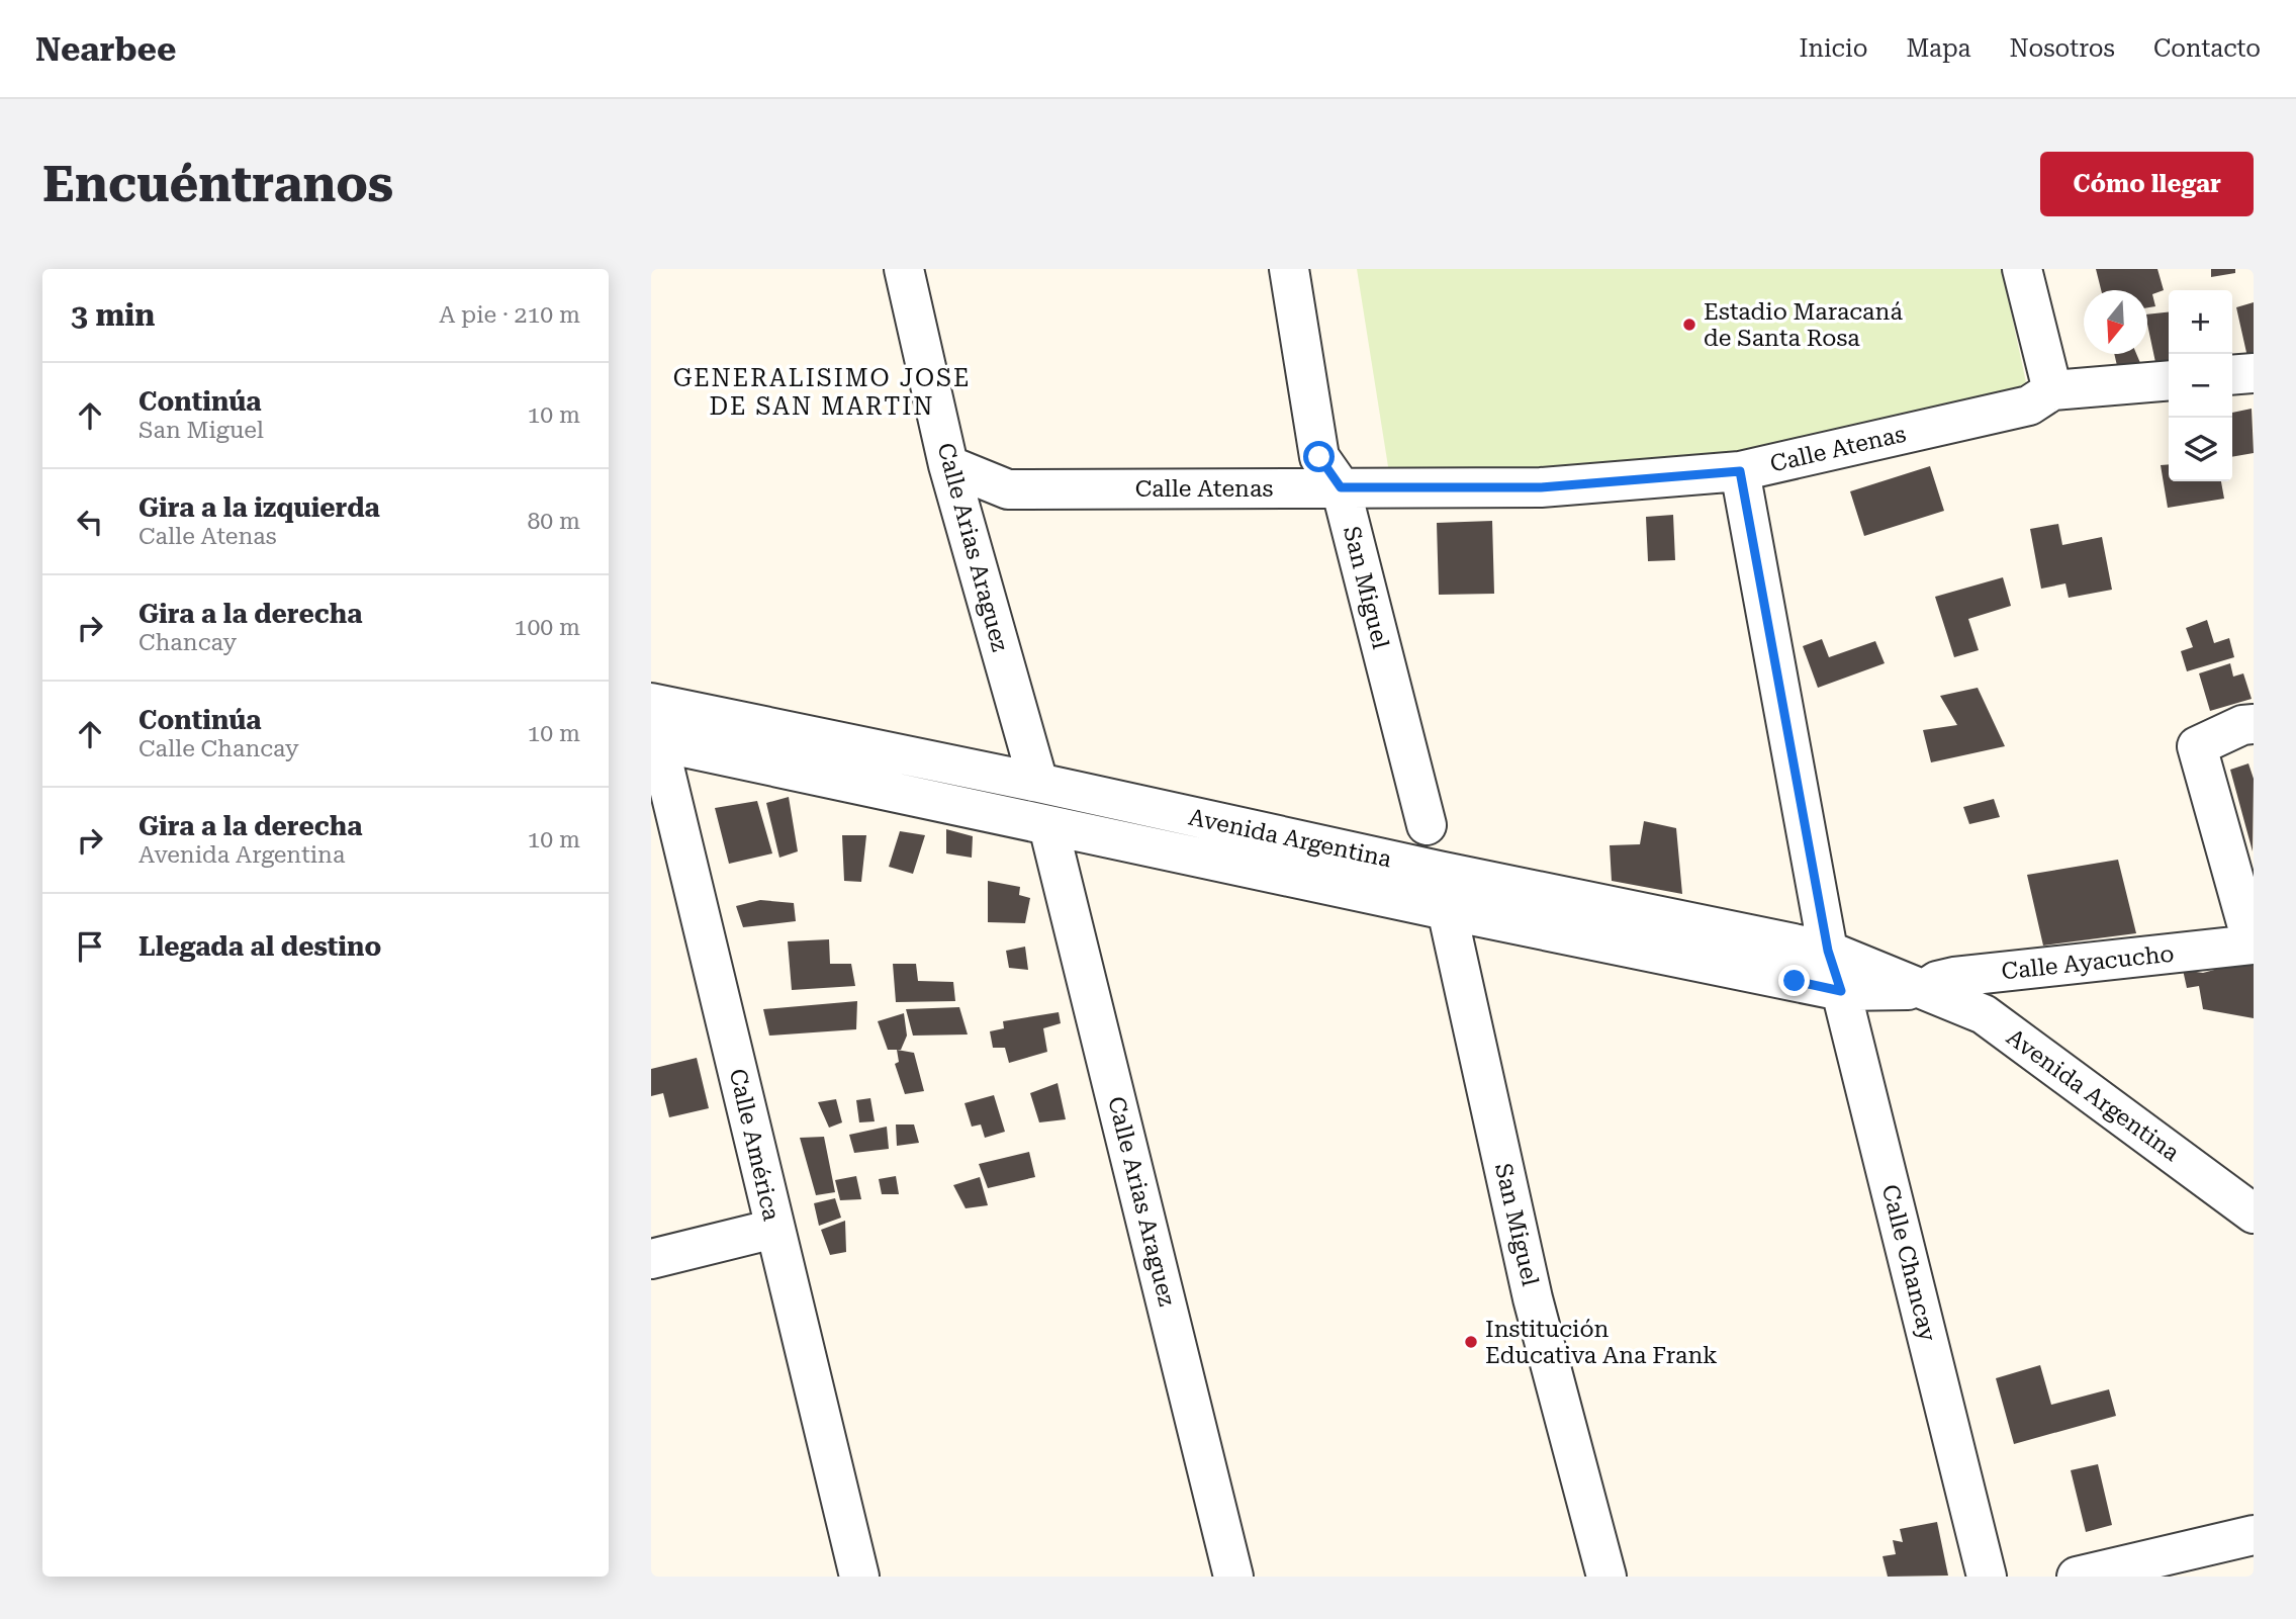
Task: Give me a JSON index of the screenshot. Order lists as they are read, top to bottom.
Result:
{
  "streets": {
    "street": [
      "Calle Atenas",
      "Calle Arias Araguez",
      "San Miguel",
      "Avenida Argentina",
      "Calle Ayacucho",
      "Calle América",
      "Calle Chancay"
    ]
  },
  "crossings": [
    ["Calle Atenas", "Calle Arias Araguez"],
    ["Calle Atenas", "San Miguel"],
    ["Calle Atenas", "Calle Chancay"],
    ["Calle Arias Araguez", "Avenida Argentina"],
    ["San Miguel", "Avenida Argentina"],
    ["Avenida Argentina", "Calle Ayacucho"],
    ["Avenida Argentina", "Calle América"],
    ["Avenida Argentina", "Calle Chancay"]
  ],
  "districts": ["GENERALISIMO JOSE DE SAN MARTIN"],
  "places": ["Estadio Maracaná de Santa Rosa", "Institución Educativa Ana Frank"],
  "north": "bottom",
  "page": {
    "header": "Nearbee",
    "nav": [
      "Inicio",
      "Mapa",
      "Nosotros",
      "Contacto"
    ],
    "buttons": "Cómo llegar",
    "title": "Encuéntranos",
    "heading": ["3 min", "A pie · 210 m"],
    "map_buttons": ["+", "−"],
    "list": [
      ["Continúa", "San Miguel", "10 m"],
      ["Gira a la izquierda", "Calle Atenas", "80 m"],
      ["Gira a la derecha", "Chancay", "100 m"],
      ["Continúa", "Calle Chancay", "10 m"],
      ["Gira a la derecha", "Avenida Argentina", "10 m"],
      "Llegada al destino"
    ]
  }
}
